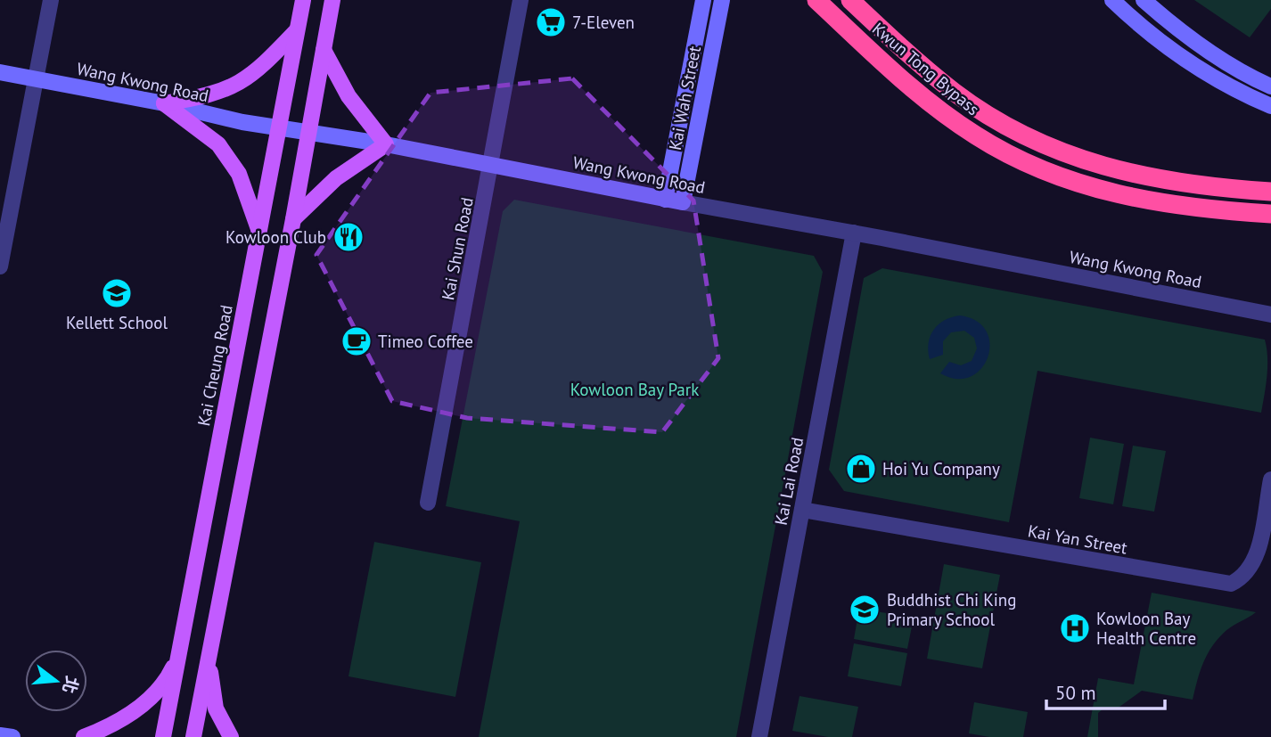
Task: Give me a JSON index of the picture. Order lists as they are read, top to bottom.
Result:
{
  "streets": {
    "highway": ["Kwun Tong Bypass"],
    "main road": ["Wang Kwong Road", "Kai Wah Street", "Kai Cheung Road"],
    "street": ["Kai Shun Road", "Kai Lai Road", "Kai Yan Street"]
  },
  "crossings": [
    ["Wang Kwong Road", "Kai Wah Street"],
    ["Wang Kwong Road", "Kai Shun Road"],
    ["Wang Kwong Road", "Kai Cheung Road"],
    ["Wang Kwong Road", "Kai Lai Road"],
    ["Kai Lai Road", "Kai Yan Street"]
  ],
  "parks": ["Kowloon Bay Park"],
  "places": {
    "supermarket": ["7-Eleven"],
    "restaurant": ["Kowloon Club"],
    "school or university": ["Kellett School", "Buddhist Chi King Primary School"],
    "cafe": ["Timeo Coffee"],
    "shop": ["Hoi Yu Company"],
    "hospital": ["Kowloon Bay Health Centre"]
  },
  "scale_bar": "50 m",
  "north": "right"
}
